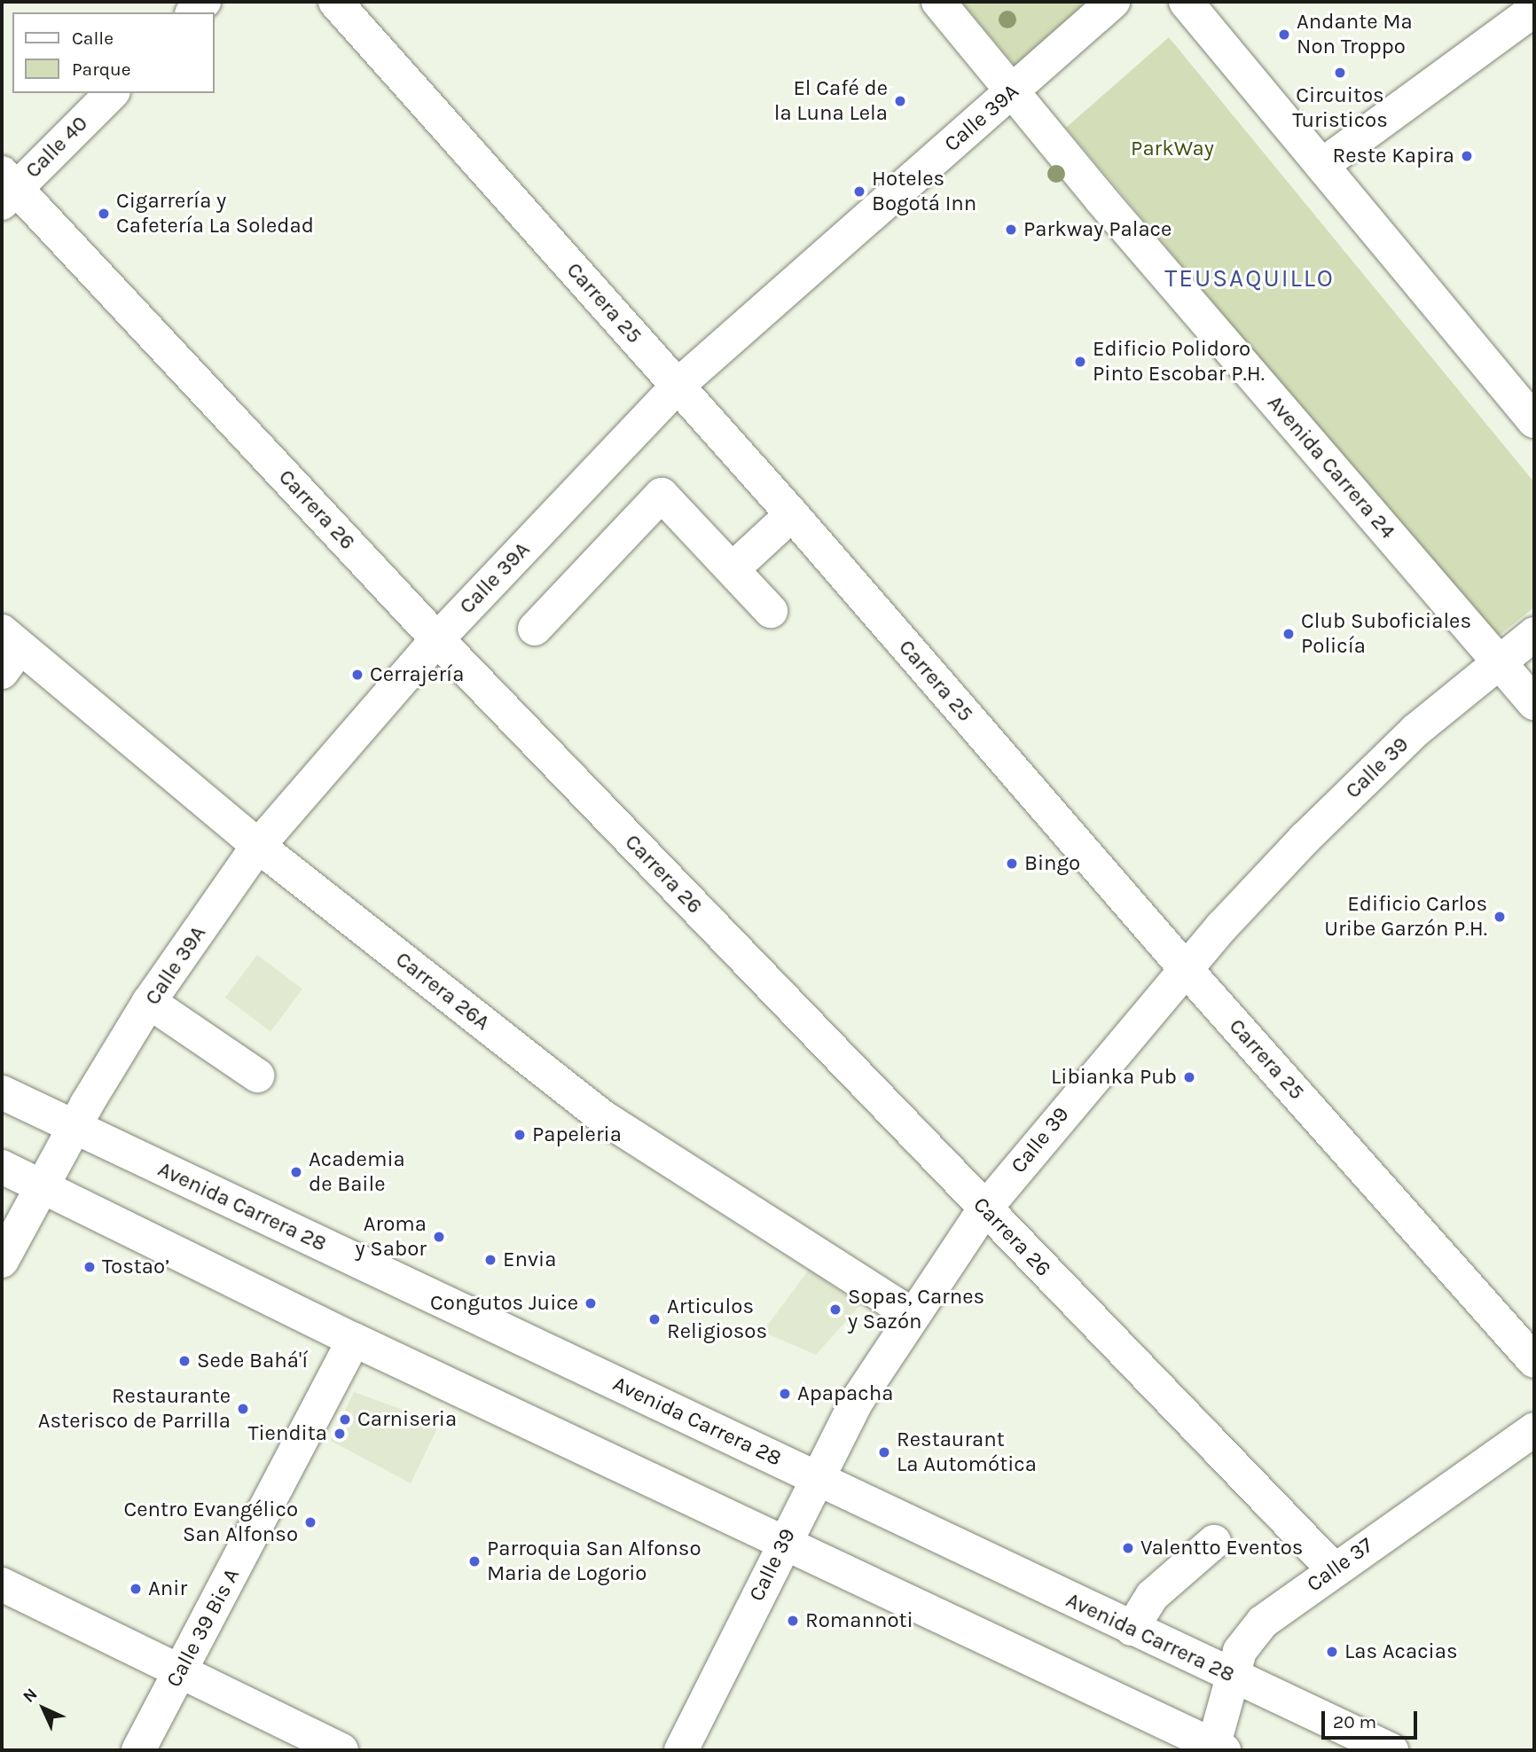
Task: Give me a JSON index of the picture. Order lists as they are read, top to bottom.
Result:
{
  "streets": {
    "street": [
      "Calle 39A",
      "Calle 40",
      "Carrera 25",
      "Avenida Carrera 24",
      "Carrera 26",
      "Calle 39",
      "Carrera 26A",
      "Avenida Carrera 28",
      "Calle 37",
      "Calle 39 Bis A"
    ]
  },
  "crossings": [
    ["Calle 39A", "Carrera 25"],
    ["Calle 39A", "Avenida Carrera 24"],
    ["Calle 39A", "Carrera 26"],
    ["Calle 39A", "Carrera 26A"],
    ["Calle 39A", "Avenida Carrera 28"],
    ["Calle 40", "Carrera 26"],
    ["Carrera 25", "Calle 39"],
    ["Avenida Carrera 24", "Calle 39"],
    ["Carrera 26", "Calle 39"],
    ["Carrera 26", "Calle 37"],
    ["Calle 39", "Carrera 26A"],
    ["Calle 39", "Avenida Carrera 28"],
    ["Avenida Carrera 28", "Calle 37"]
  ],
  "districts": ["TEUSAQUILLO"],
  "parks": ["ParkWay"],
  "places": [
    "Andante Ma Non Troppo",
    "Circuitos Turisticos",
    "El Café de la Luna Lela",
    "Reste Kapira",
    "Hoteles Bogotá Inn",
    "Cigarrería y Cafetería La Soledad",
    "Parkway Palace",
    "Edificio Polidoro Pinto Escobar P.H.",
    "Club Suboficiales Policía",
    "Cerrajería",
    "Bingo",
    "Edificio Carlos Uribe Garzón P.H.",
    "Libianka Pub",
    "Papeleria",
    "Academia de Baile",
    "Aroma y Sabor",
    "Envia",
    "Tostao’",
    "Congutos Juice",
    "Sopas, Carnes y Sazón",
    "Articulos Religiosos",
    "Sede Bahá'í",
    "Apapacha",
    "Restaurante Asterisco de Parrilla",
    "Carniseria",
    "Tiendita",
    "Restaurant La Automótica",
    "Centro Evangélico San Alfonso",
    "Valentto Eventos",
    "Parroquia San Alfonso Maria de Logorio",
    "Anir",
    "Romannoti",
    "Las Acacias"
  ],
  "legend": ["Calle", "Parque"],
  "scale_bar": "20 m",
  "north": "top left"
}
